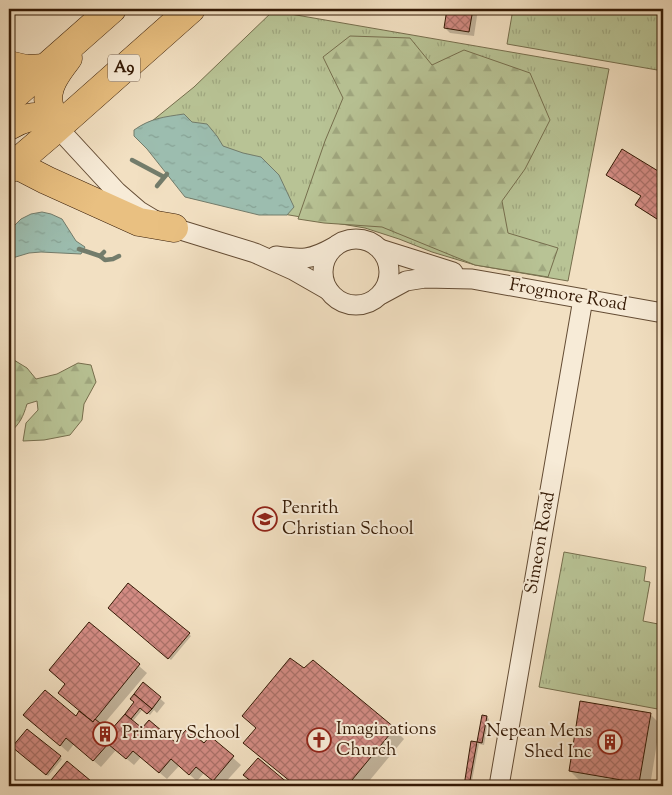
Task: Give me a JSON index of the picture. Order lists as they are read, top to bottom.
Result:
{
  "streets": {
    "highway": ["A9"],
    "street": ["Frogmore Road", "Simeon Road"]
  },
  "crossings": [
    ["Frogmore Road", "Simeon Road"]
  ],
  "places": {
    "school or university": ["Penrith Christian School"],
    "building": ["Primary School", "Nepean Mens Shed Inc"],
    "church": ["Imaginations Church"]
  }
}
